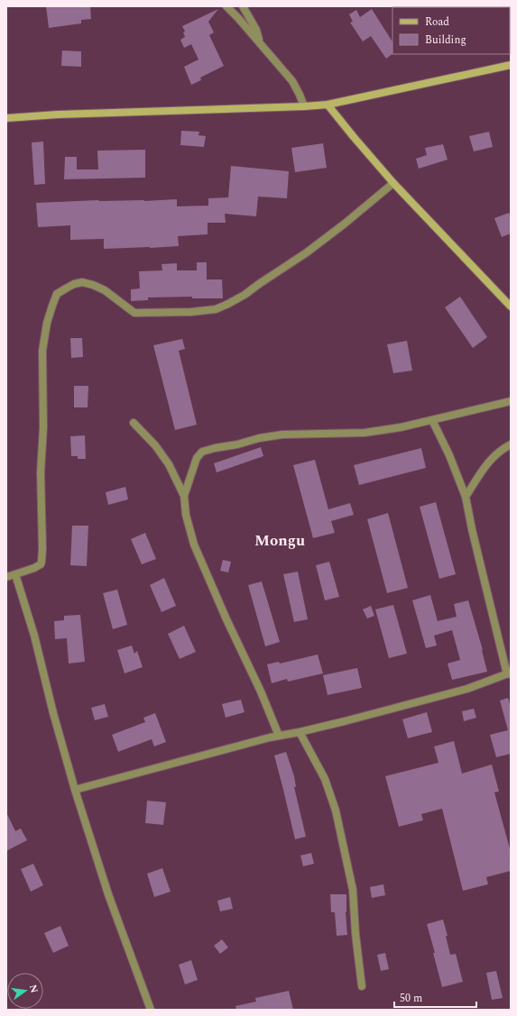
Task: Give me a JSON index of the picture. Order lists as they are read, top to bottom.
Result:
{
  "districts": ["Mongu"],
  "legend": ["Road", "Building"],
  "scale_bar": "50 m",
  "north": "right"
}
